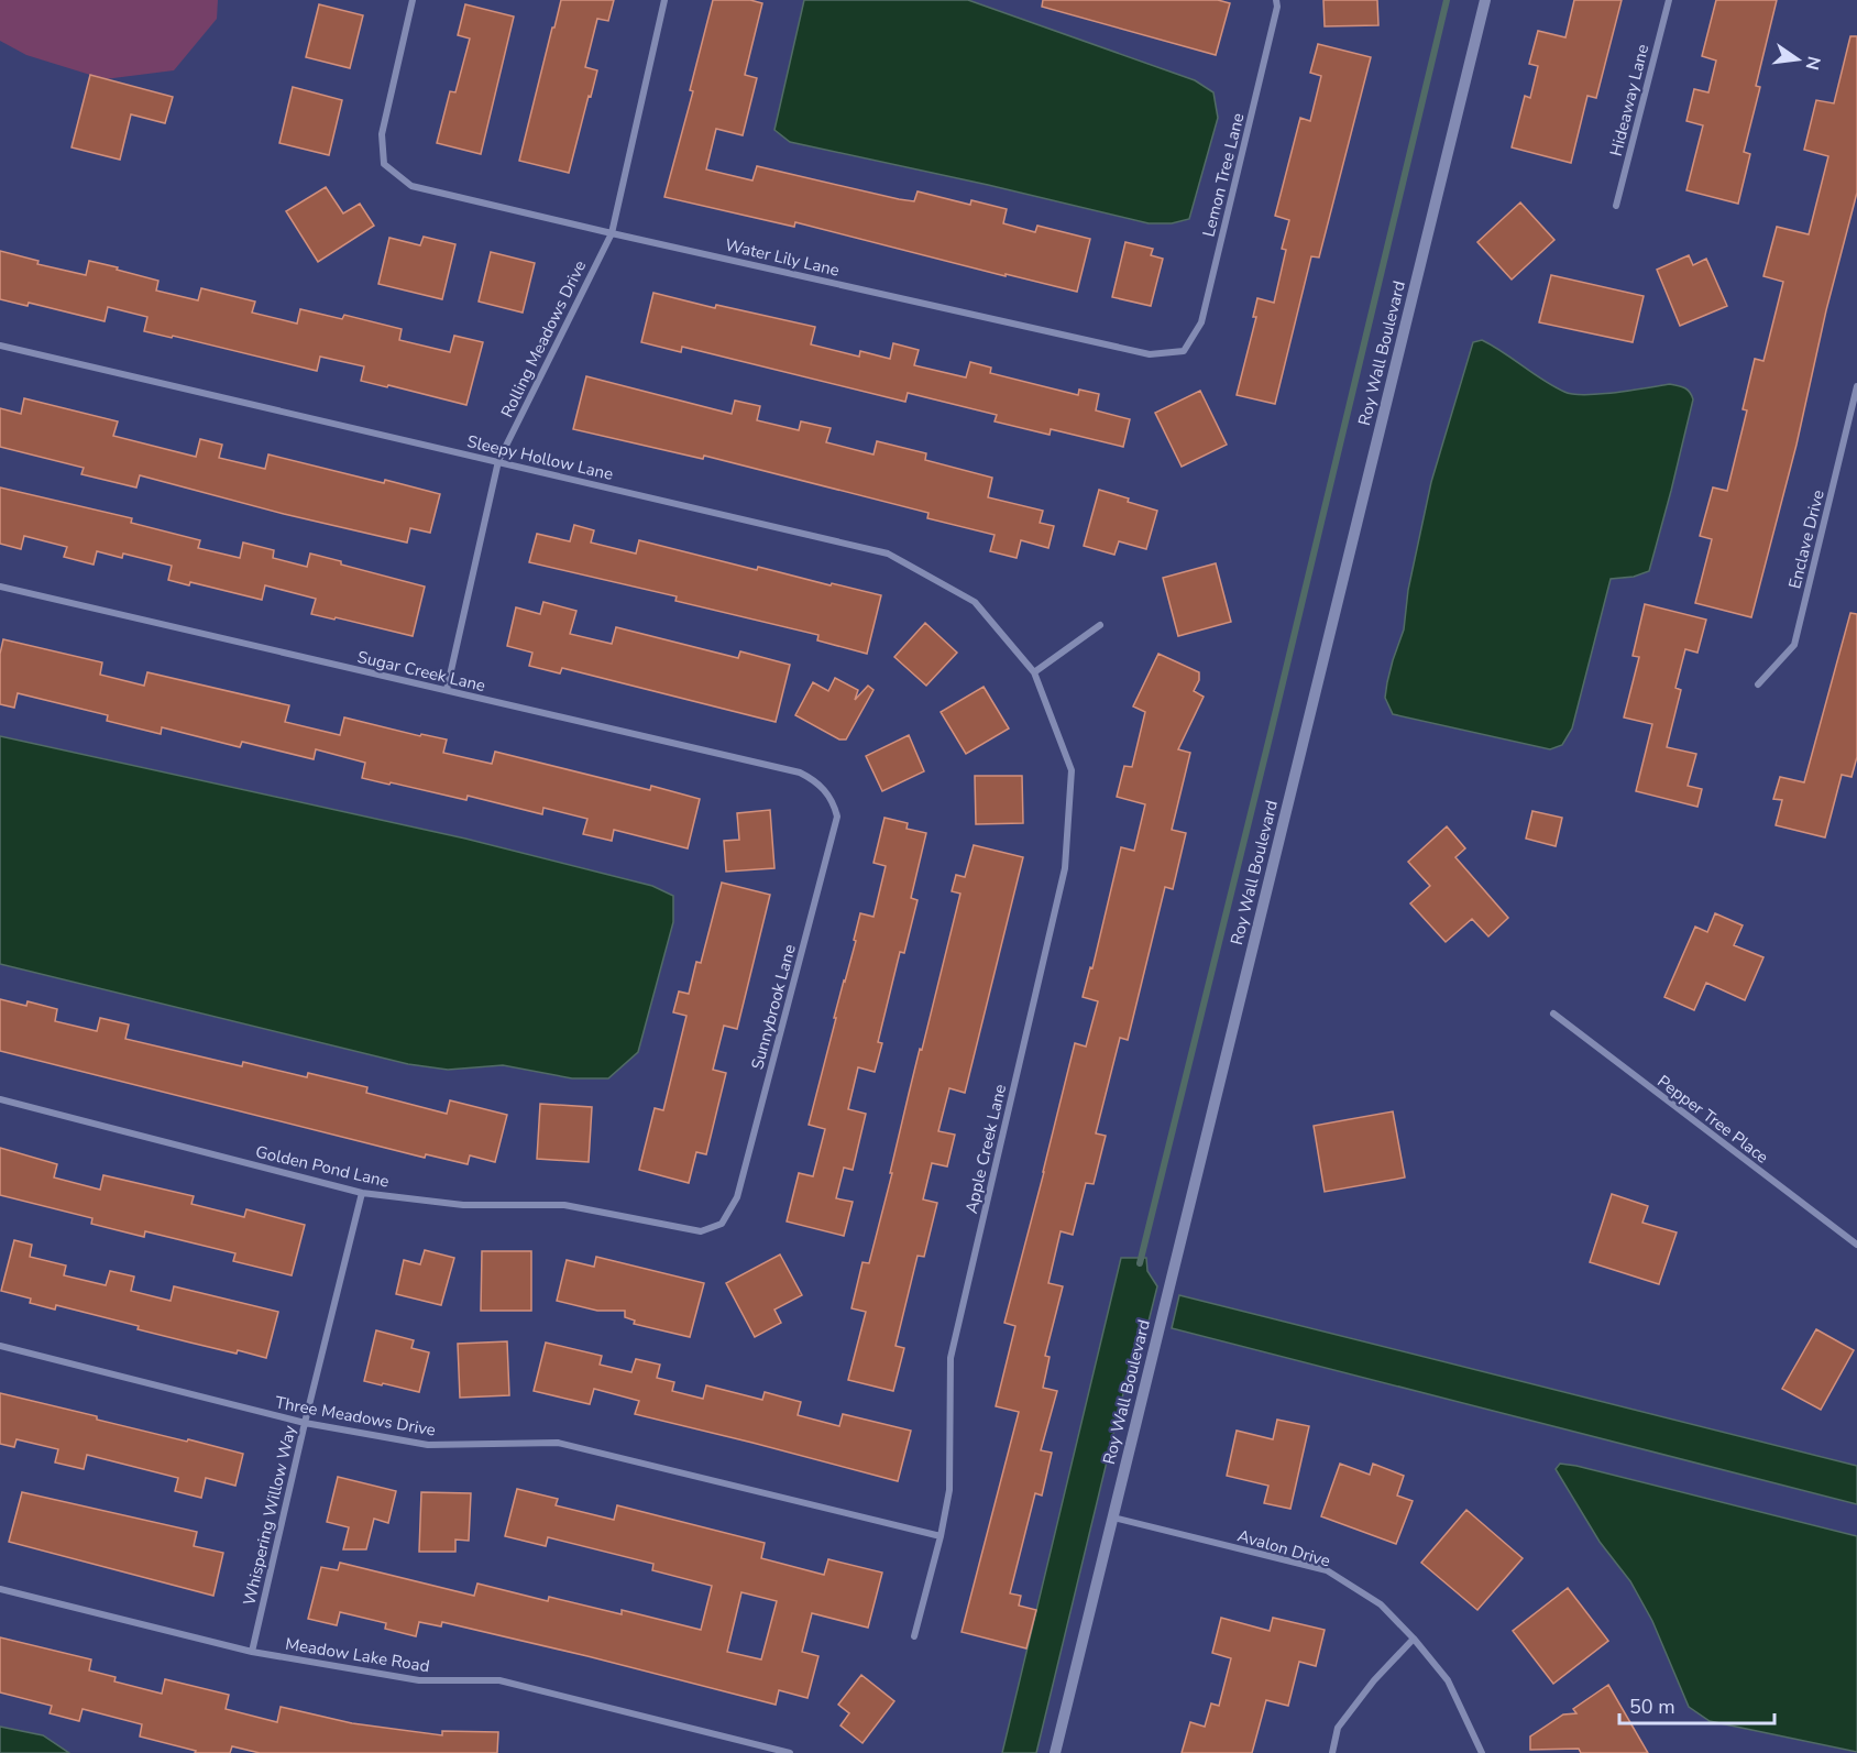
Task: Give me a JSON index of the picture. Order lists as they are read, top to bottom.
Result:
{
  "streets": {
    "street": [
      "Hideaway Lane",
      "Lemon Tree Lane",
      "Water Lily Lane",
      "Rolling Meadows Drive",
      "Roy Wall Boulevard",
      "Sleepy Hollow Lane",
      "Enclave Drive",
      "Sugar Creek Lane",
      "Sunnybrook Lane",
      "Pepper Tree Place",
      "Apple Creek Lane",
      "Golden Pond Lane",
      "Three Meadows Drive",
      "Whispering Willow Way",
      "Avalon Drive",
      "Meadow Lake Road"
    ]
  },
  "crossings": [
    ["Lemon Tree Lane", "Water Lily Lane"],
    ["Water Lily Lane", "Rolling Meadows Drive"],
    ["Rolling Meadows Drive", "Sleepy Hollow Lane"],
    ["Rolling Meadows Drive", "Sugar Creek Lane"],
    ["Roy Wall Boulevard", "Avalon Drive"],
    ["Sleepy Hollow Lane", "Apple Creek Lane"],
    ["Sugar Creek Lane", "Sunnybrook Lane"],
    ["Sunnybrook Lane", "Golden Pond Lane"],
    ["Apple Creek Lane", "Three Meadows Drive"],
    ["Golden Pond Lane", "Whispering Willow Way"],
    ["Three Meadows Drive", "Whispering Willow Way"],
    ["Whispering Willow Way", "Meadow Lake Road"]
  ],
  "scale_bar": "50 m",
  "north": "right"
}
